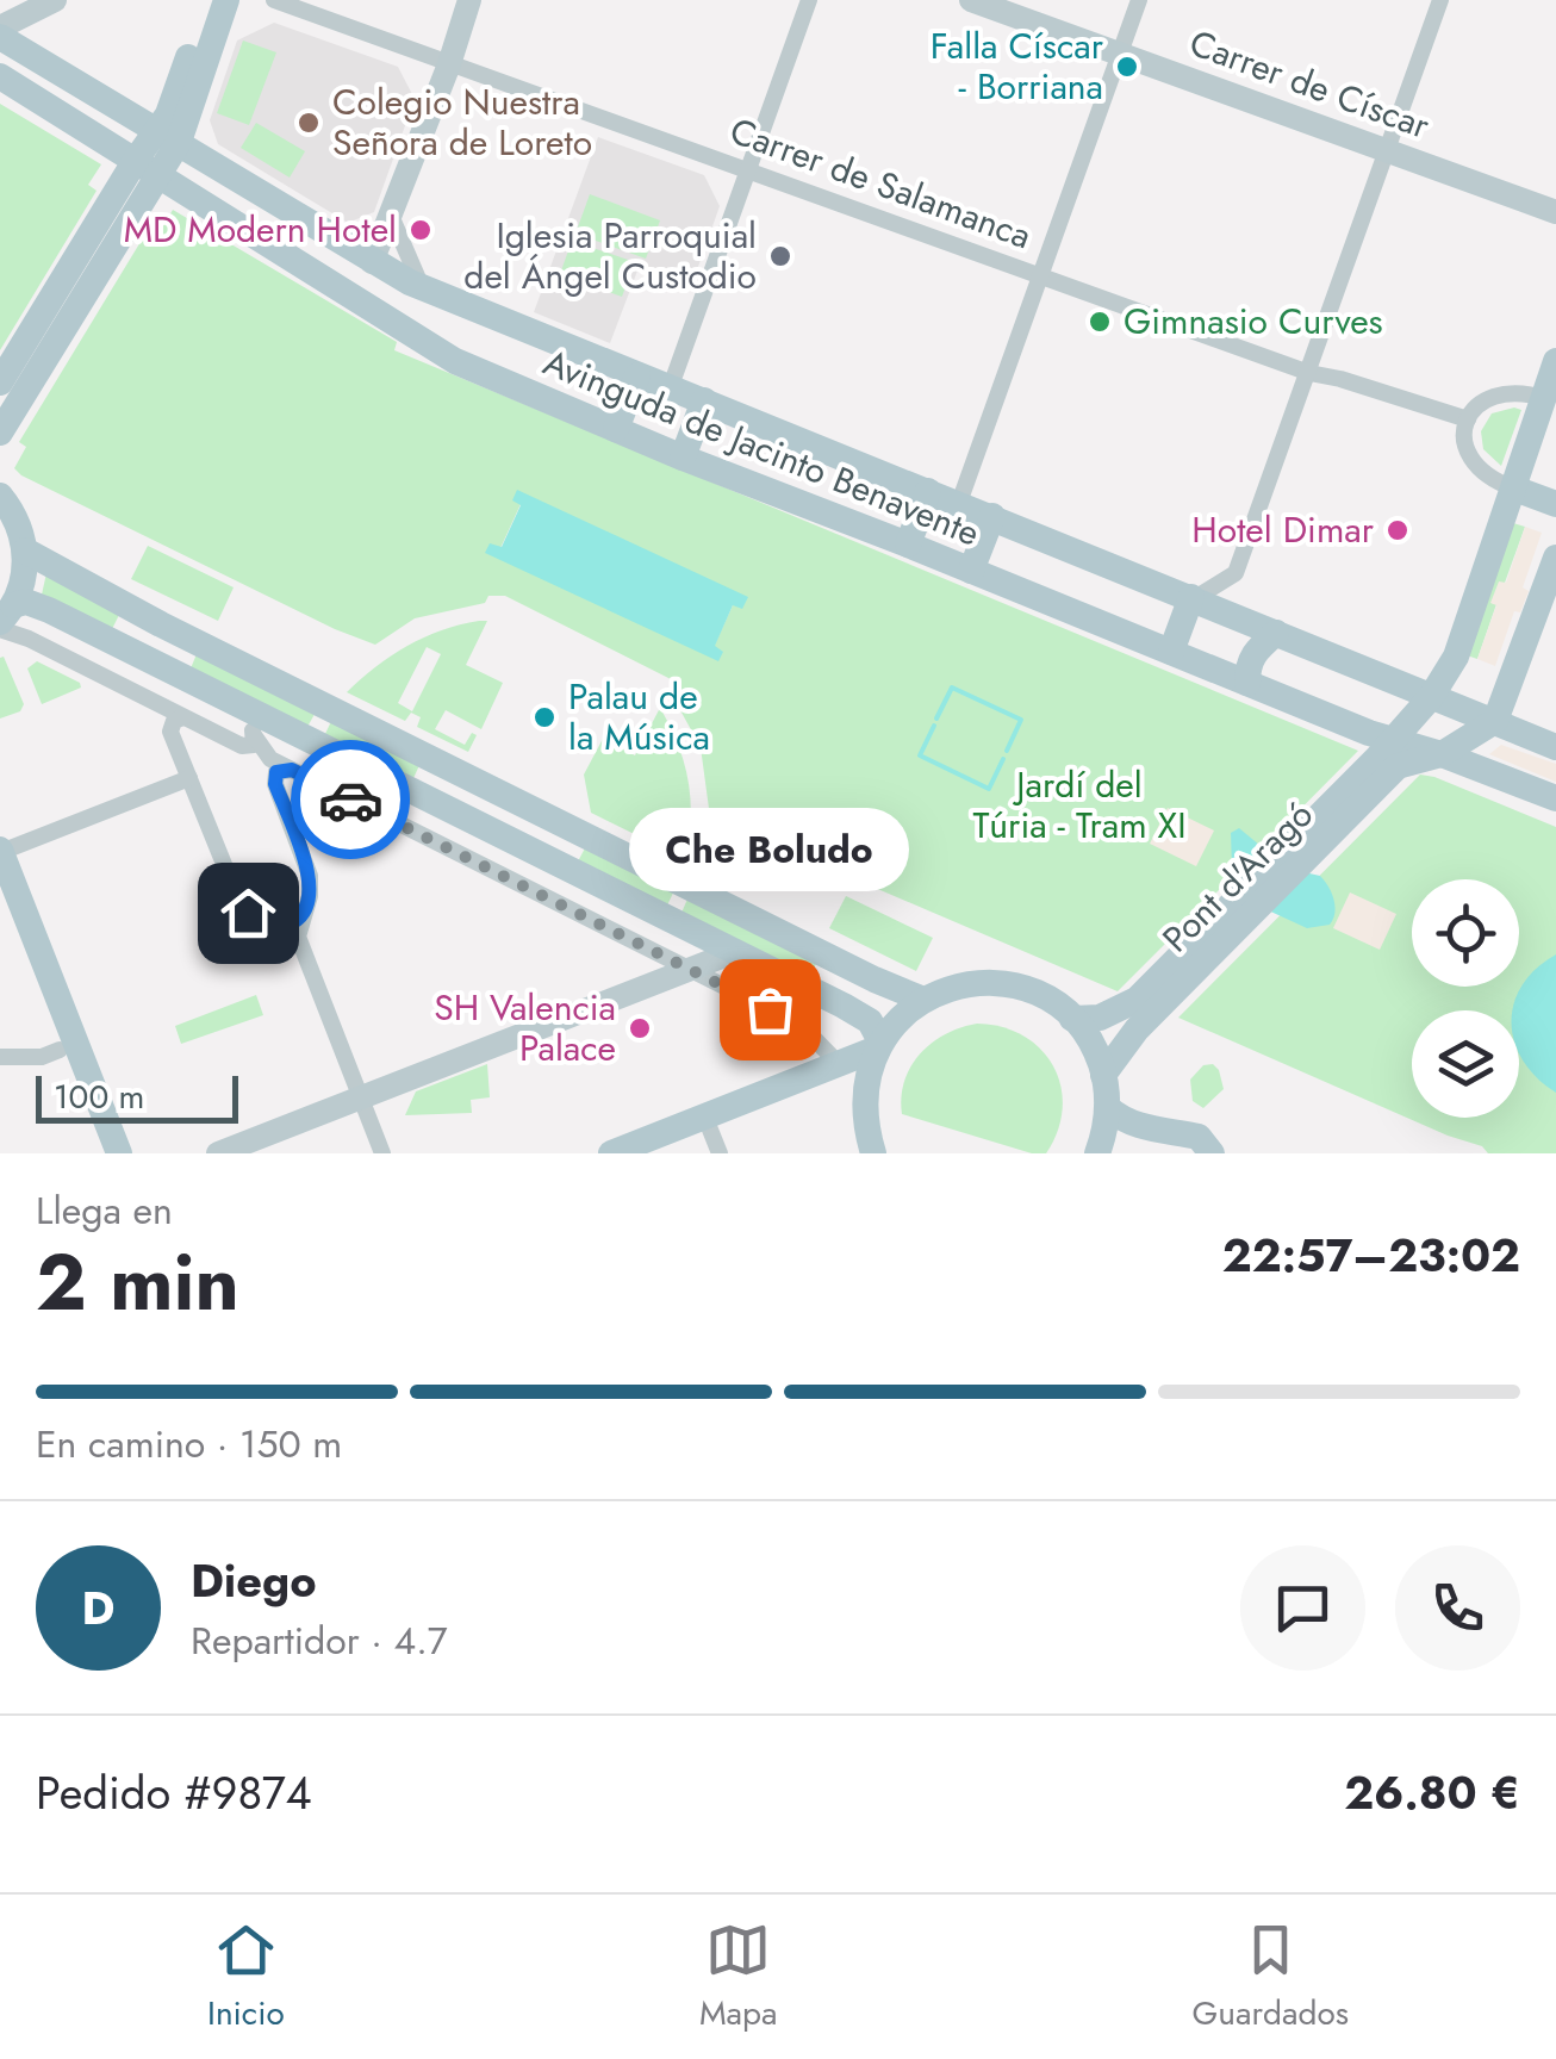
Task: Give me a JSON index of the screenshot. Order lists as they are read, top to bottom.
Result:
{
  "streets": {
    "main road": ["Avinguda de Jacinto Benavente", "Pont d'Aragó"],
    "street": ["Carrer de Císcar", "Carrer de Salamanca"]
  },
  "crossings": [
    ["Avinguda de Jacinto Benavente", "Pont d'Aragó"]
  ],
  "parks": ["Jardí del Túria - Tram XI"],
  "places": [
    "Falla Císcar - Borriana",
    "Colegio Nuestra Señora de Loreto",
    "MD Modern Hotel",
    "Iglesia Parroquial del Ángel Custodio",
    "Gimnasio Curves",
    "Hotel Dimar",
    "Palau de la Música",
    "Che Boludo",
    "SH Valencia Palace"
  ],
  "scale_bar": "100 m",
  "page": {
    "bubble": "Che Boludo",
    "scale": "100 m",
    "heading": ["2 min", "Llega en", "22:57–23:02"],
    "panel": [
      "Diego",
      "Repartidor · 4.7",
      "Pedido #9874",
      "26.80 €"
    ],
    "bar": "En camino · 150 m",
    "round": "D",
    "tabs": ["Inicio", "Mapa", "Guardados"]
  }
}
